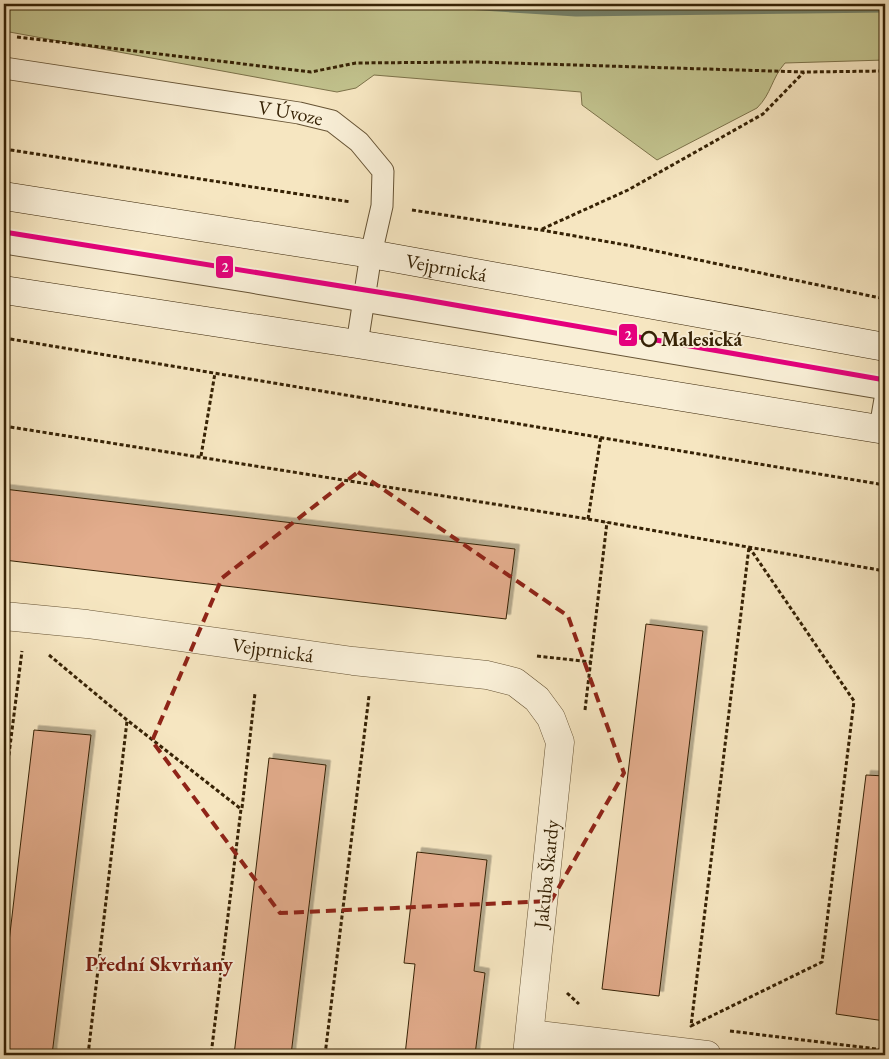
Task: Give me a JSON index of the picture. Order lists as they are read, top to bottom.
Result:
{
  "streets": {
    "main road": ["Vejprnická", "Jakuba Škardy"],
    "lane": ["V Úvoze"]
  },
  "crossings": [
    ["V Úvoze", "Vejprnická"],
    ["Vejprnická", "Jakuba Škardy"]
  ],
  "districts": ["Přední Skvrňany"],
  "places": ["Malesická"],
  "lines": ["transit line 2"]
}
